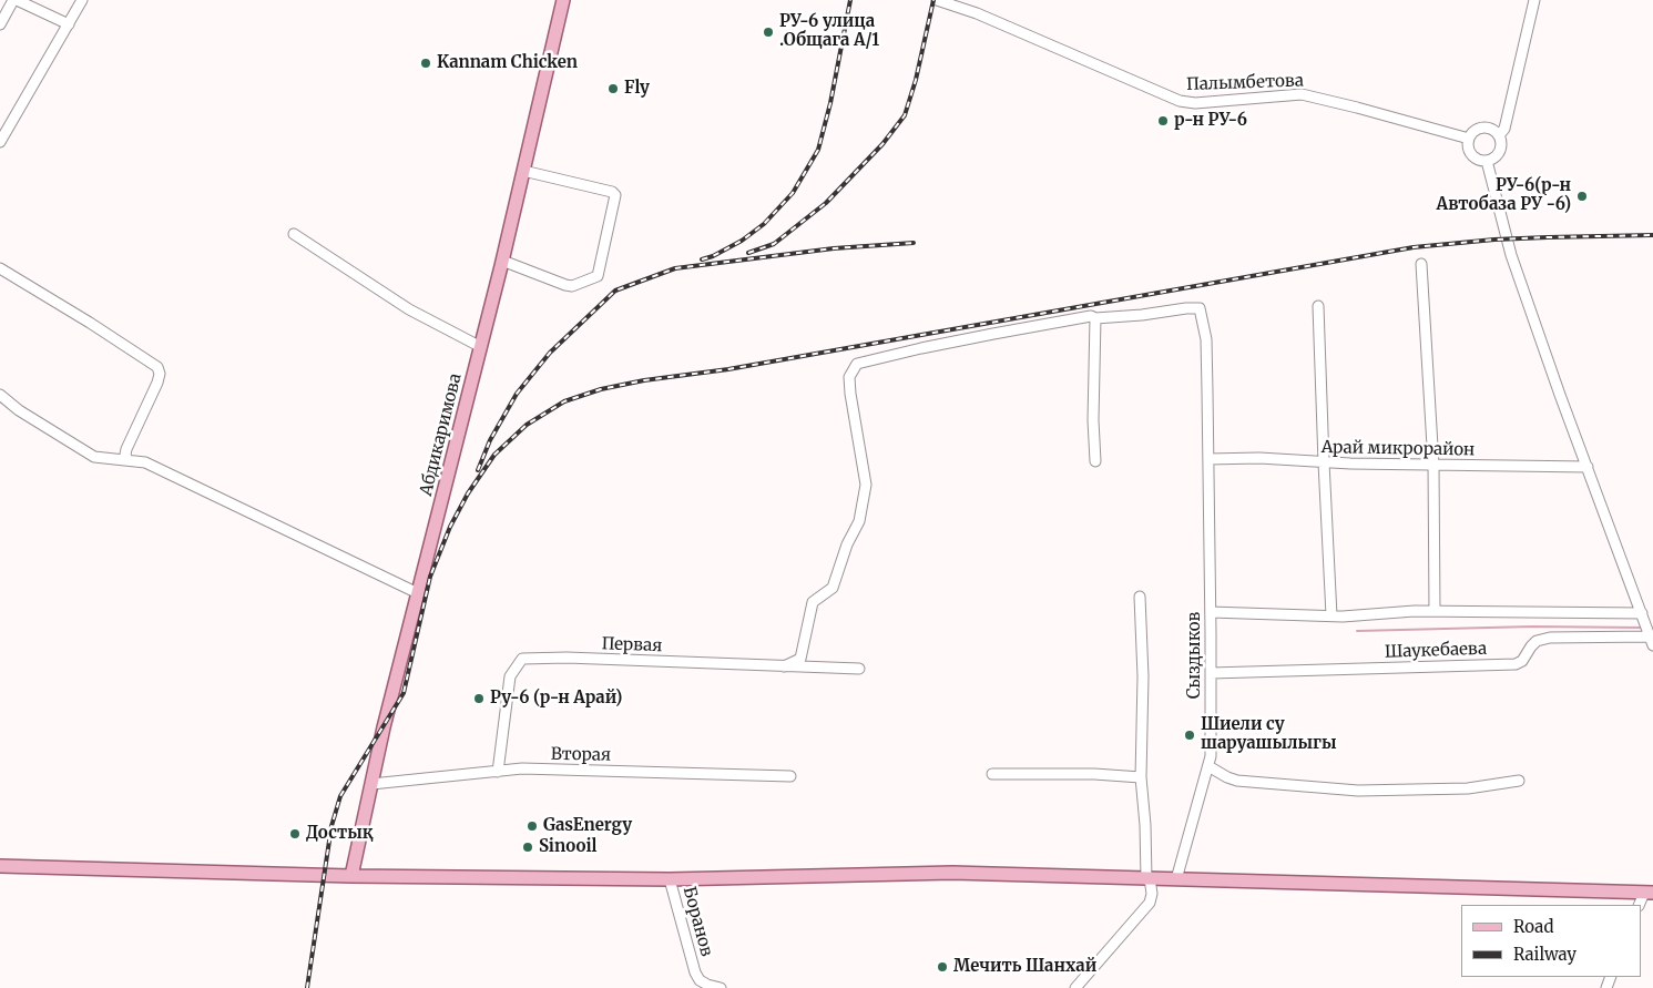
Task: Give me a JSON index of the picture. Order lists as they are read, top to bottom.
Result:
{
  "streets": {
    "main road": ["Абдикаримова"],
    "street": [
      "Палымбетова",
      "Арай микрорайон",
      "Первая",
      "Шаукебаева",
      "Сыздыков",
      "Вторая",
      "Боранов"
    ]
  },
  "crossings": [
    ["Абдикаримова", "Вторая"],
    ["Арай микрорайон", "Сыздыков"],
    ["Первая", "Вторая"],
    ["Шаукебаева", "Сыздыков"]
  ],
  "places": [
    "РУ-6 улица .Общага А/1",
    "Kannam Chicken",
    "Fly",
    "р-н РУ-6",
    "РУ-6(р-н Автобаза РУ -6)",
    "Ру-6 (р-н Арай)",
    "Шиели су шаруашылыгы",
    "GasEnergy",
    "Достық",
    "Sinooil",
    "Мечить Шанхай"
  ],
  "legend": ["Road", "Railway"]
}
